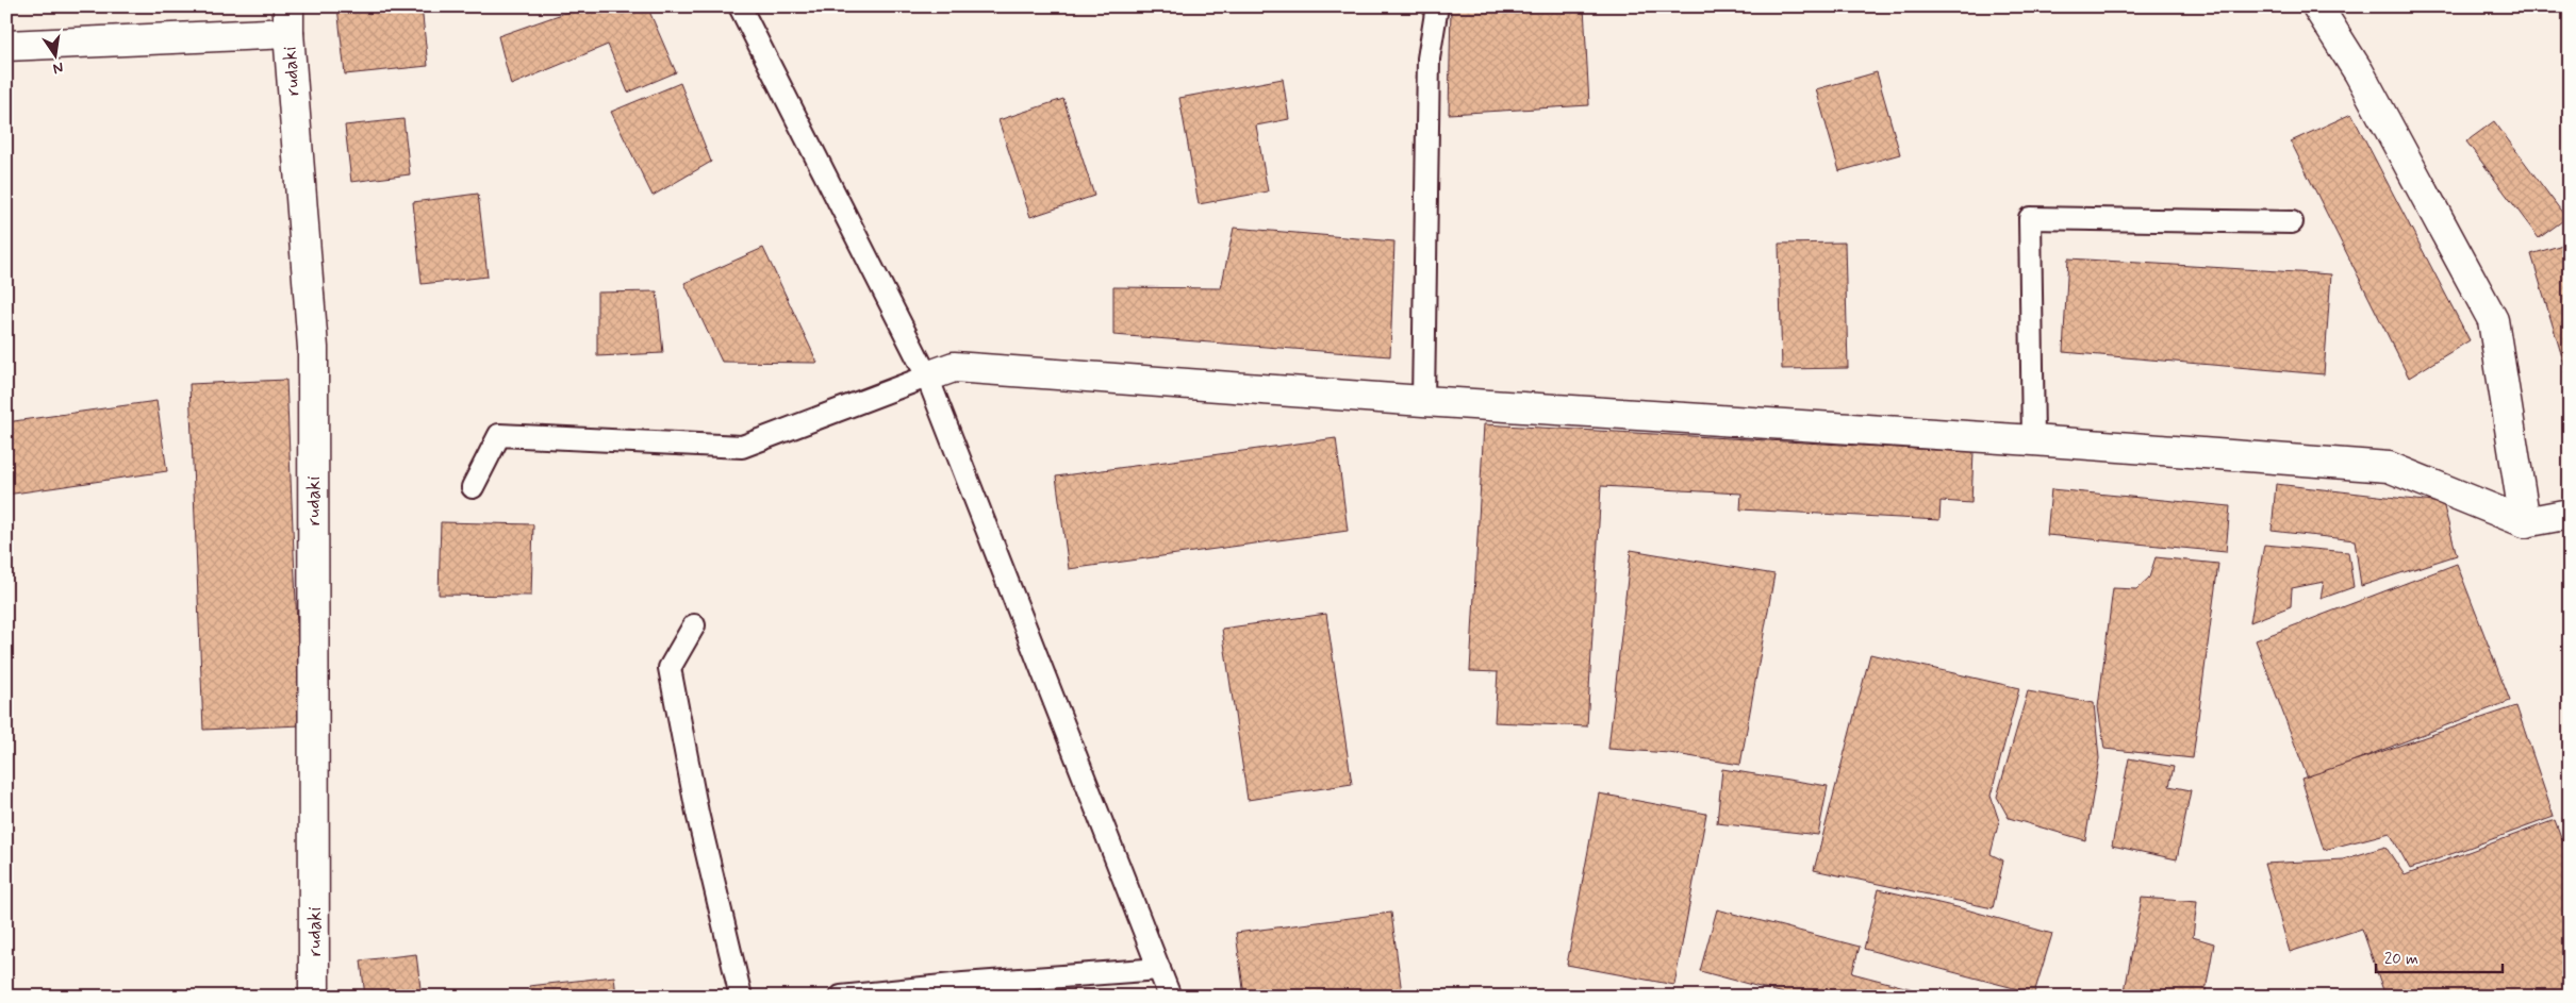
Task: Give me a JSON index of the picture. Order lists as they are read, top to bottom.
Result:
{
  "streets": {
    "street": ["rudaki"]
  },
  "scale_bar": "20 m",
  "north": "bottom"
}
